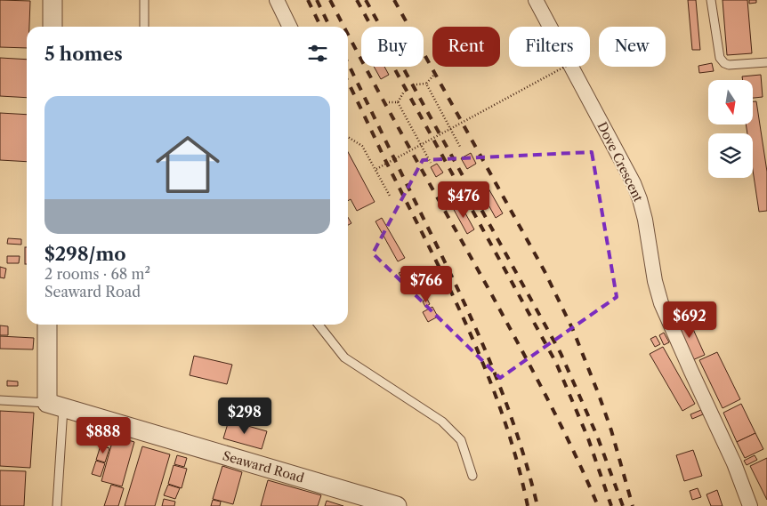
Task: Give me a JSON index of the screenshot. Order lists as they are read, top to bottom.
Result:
{
  "streets": {
    "street": ["Dove Crescent", "Seaward Road"]
  },
  "north": "bottom",
  "page": {
    "chip": [
      "Buy",
      "Rent",
      "Filters",
      "New"
    ],
    "heading": "5 homes",
    "list": [
      {
        "name": "$298/mo",
        "note": "2 rooms · 68 m² · Seaward Road"
      }
    ],
    "price": [
      "$476",
      "$766",
      "$692",
      "$298",
      "$888"
    ]
  }
}
